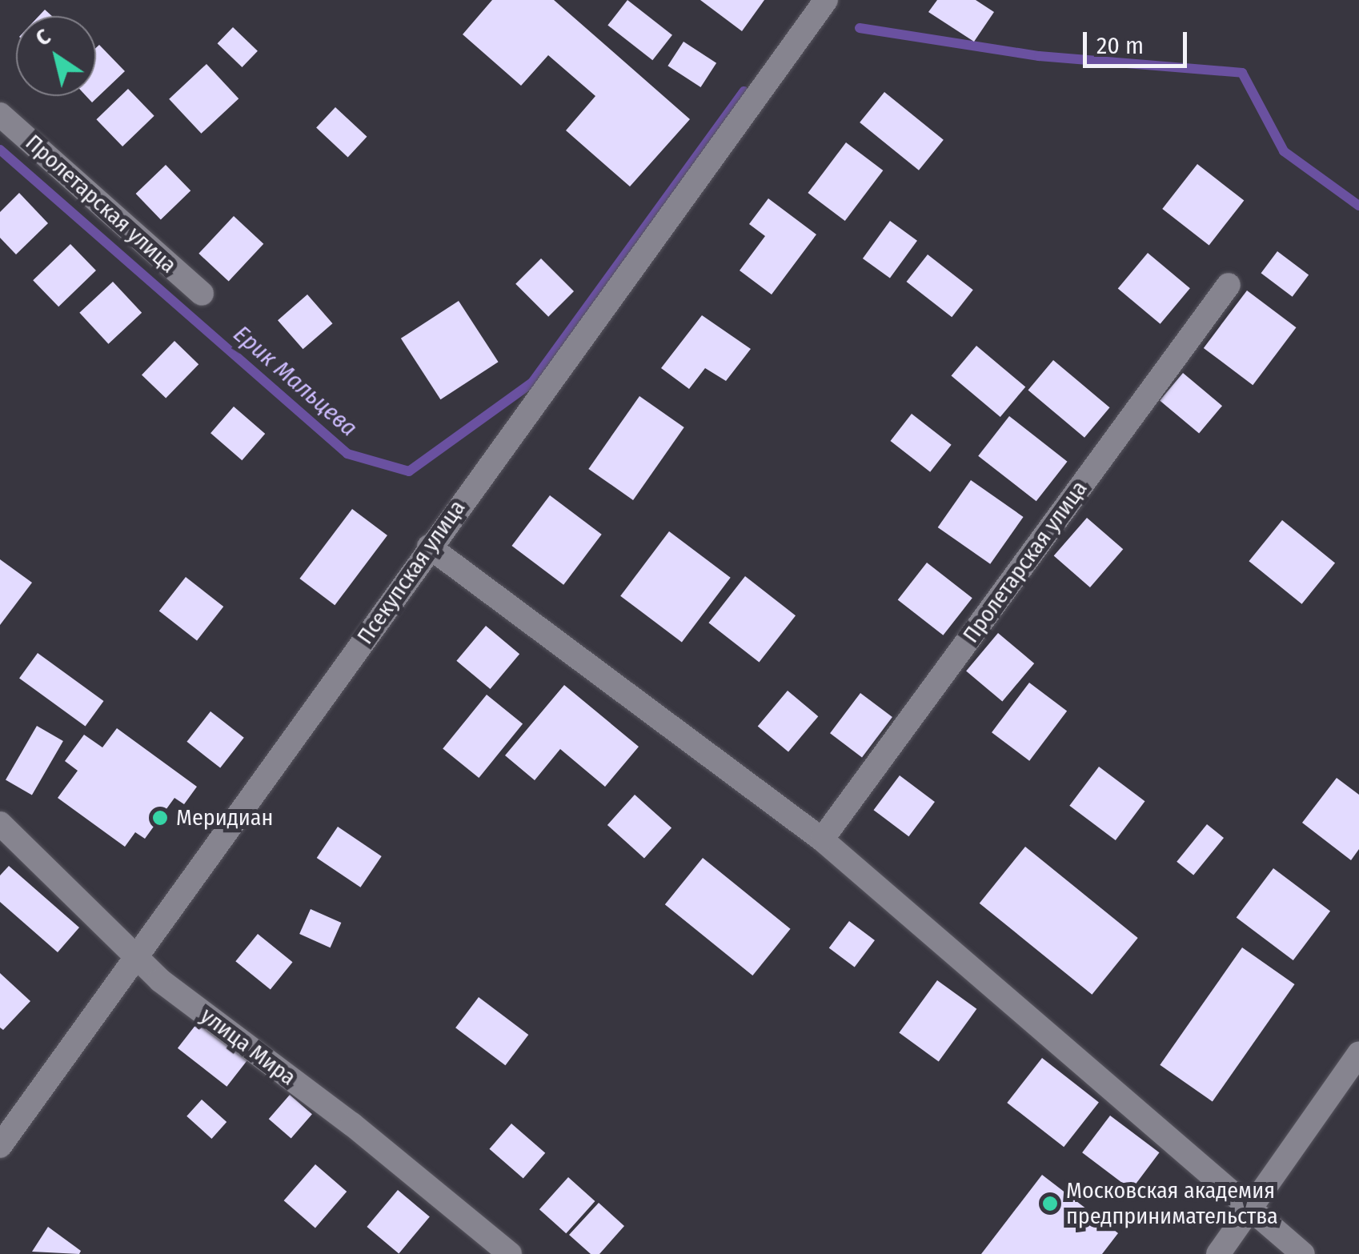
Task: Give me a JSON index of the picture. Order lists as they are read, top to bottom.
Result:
{
  "streets": {
    "street": ["Пролетарская улица", "Псекупская улица", "улица Мира"]
  },
  "crossings": [
    ["Псекупская улица", "улица Мира"]
  ],
  "water": ["Ерик Мальцева"],
  "places": ["Меридиан", "Московская академия предпринимательства"],
  "scale_bar": "20 m",
  "north": "top left"
}
